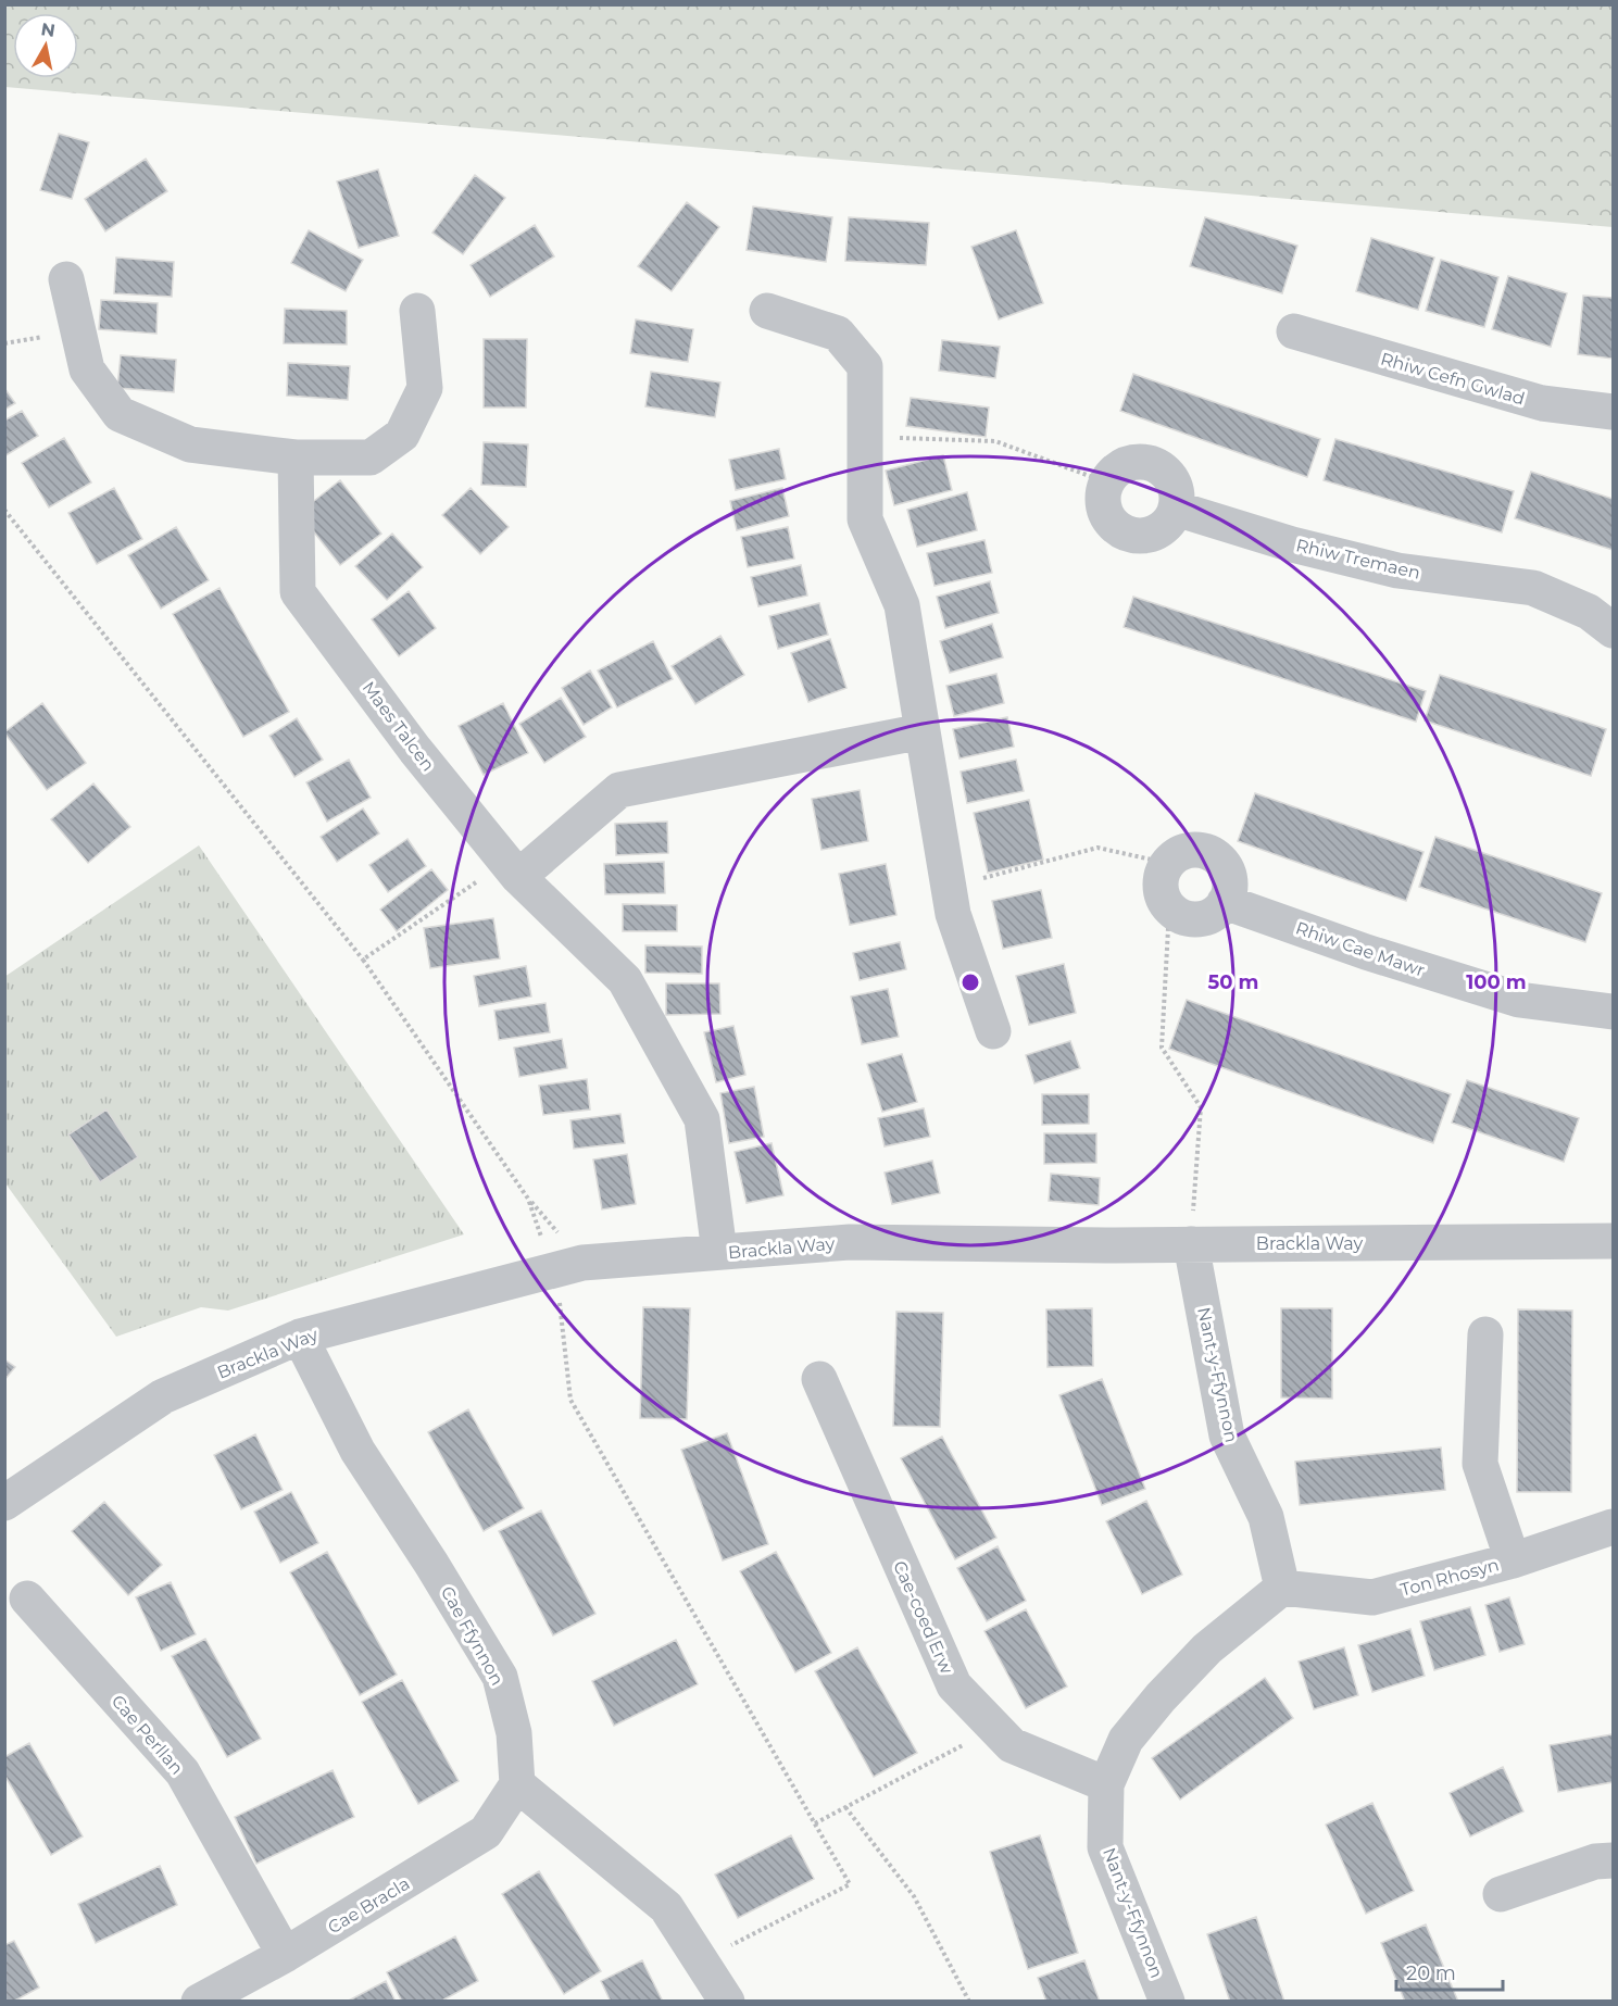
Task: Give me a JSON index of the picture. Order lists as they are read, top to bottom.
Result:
{
  "streets": {
    "street": [
      "Rhiw Cefn Gwlad",
      "Rhiw Tremaen",
      "Maes Talcen",
      "Rhiw Cae Mawr",
      "Brackla Way",
      "Nant-y-Ffynnon",
      "Ton Rhosyn",
      "Cae-coed Erw",
      "Cae Ffynnon",
      "Cae Perllan",
      "Cae Bracla"
    ]
  },
  "crossings": [
    ["Maes Talcen", "Brackla Way"],
    ["Brackla Way", "Nant-y-Ffynnon"],
    ["Brackla Way", "Cae Ffynnon"],
    ["Nant-y-Ffynnon", "Ton Rhosyn"],
    ["Nant-y-Ffynnon", "Cae-coed Erw"],
    ["Cae Ffynnon", "Cae Bracla"],
    ["Cae Perllan", "Cae Bracla"]
  ],
  "scale_bar": "20 m",
  "north": "top",
  "rings": ["50 m", "100 m"]
}
